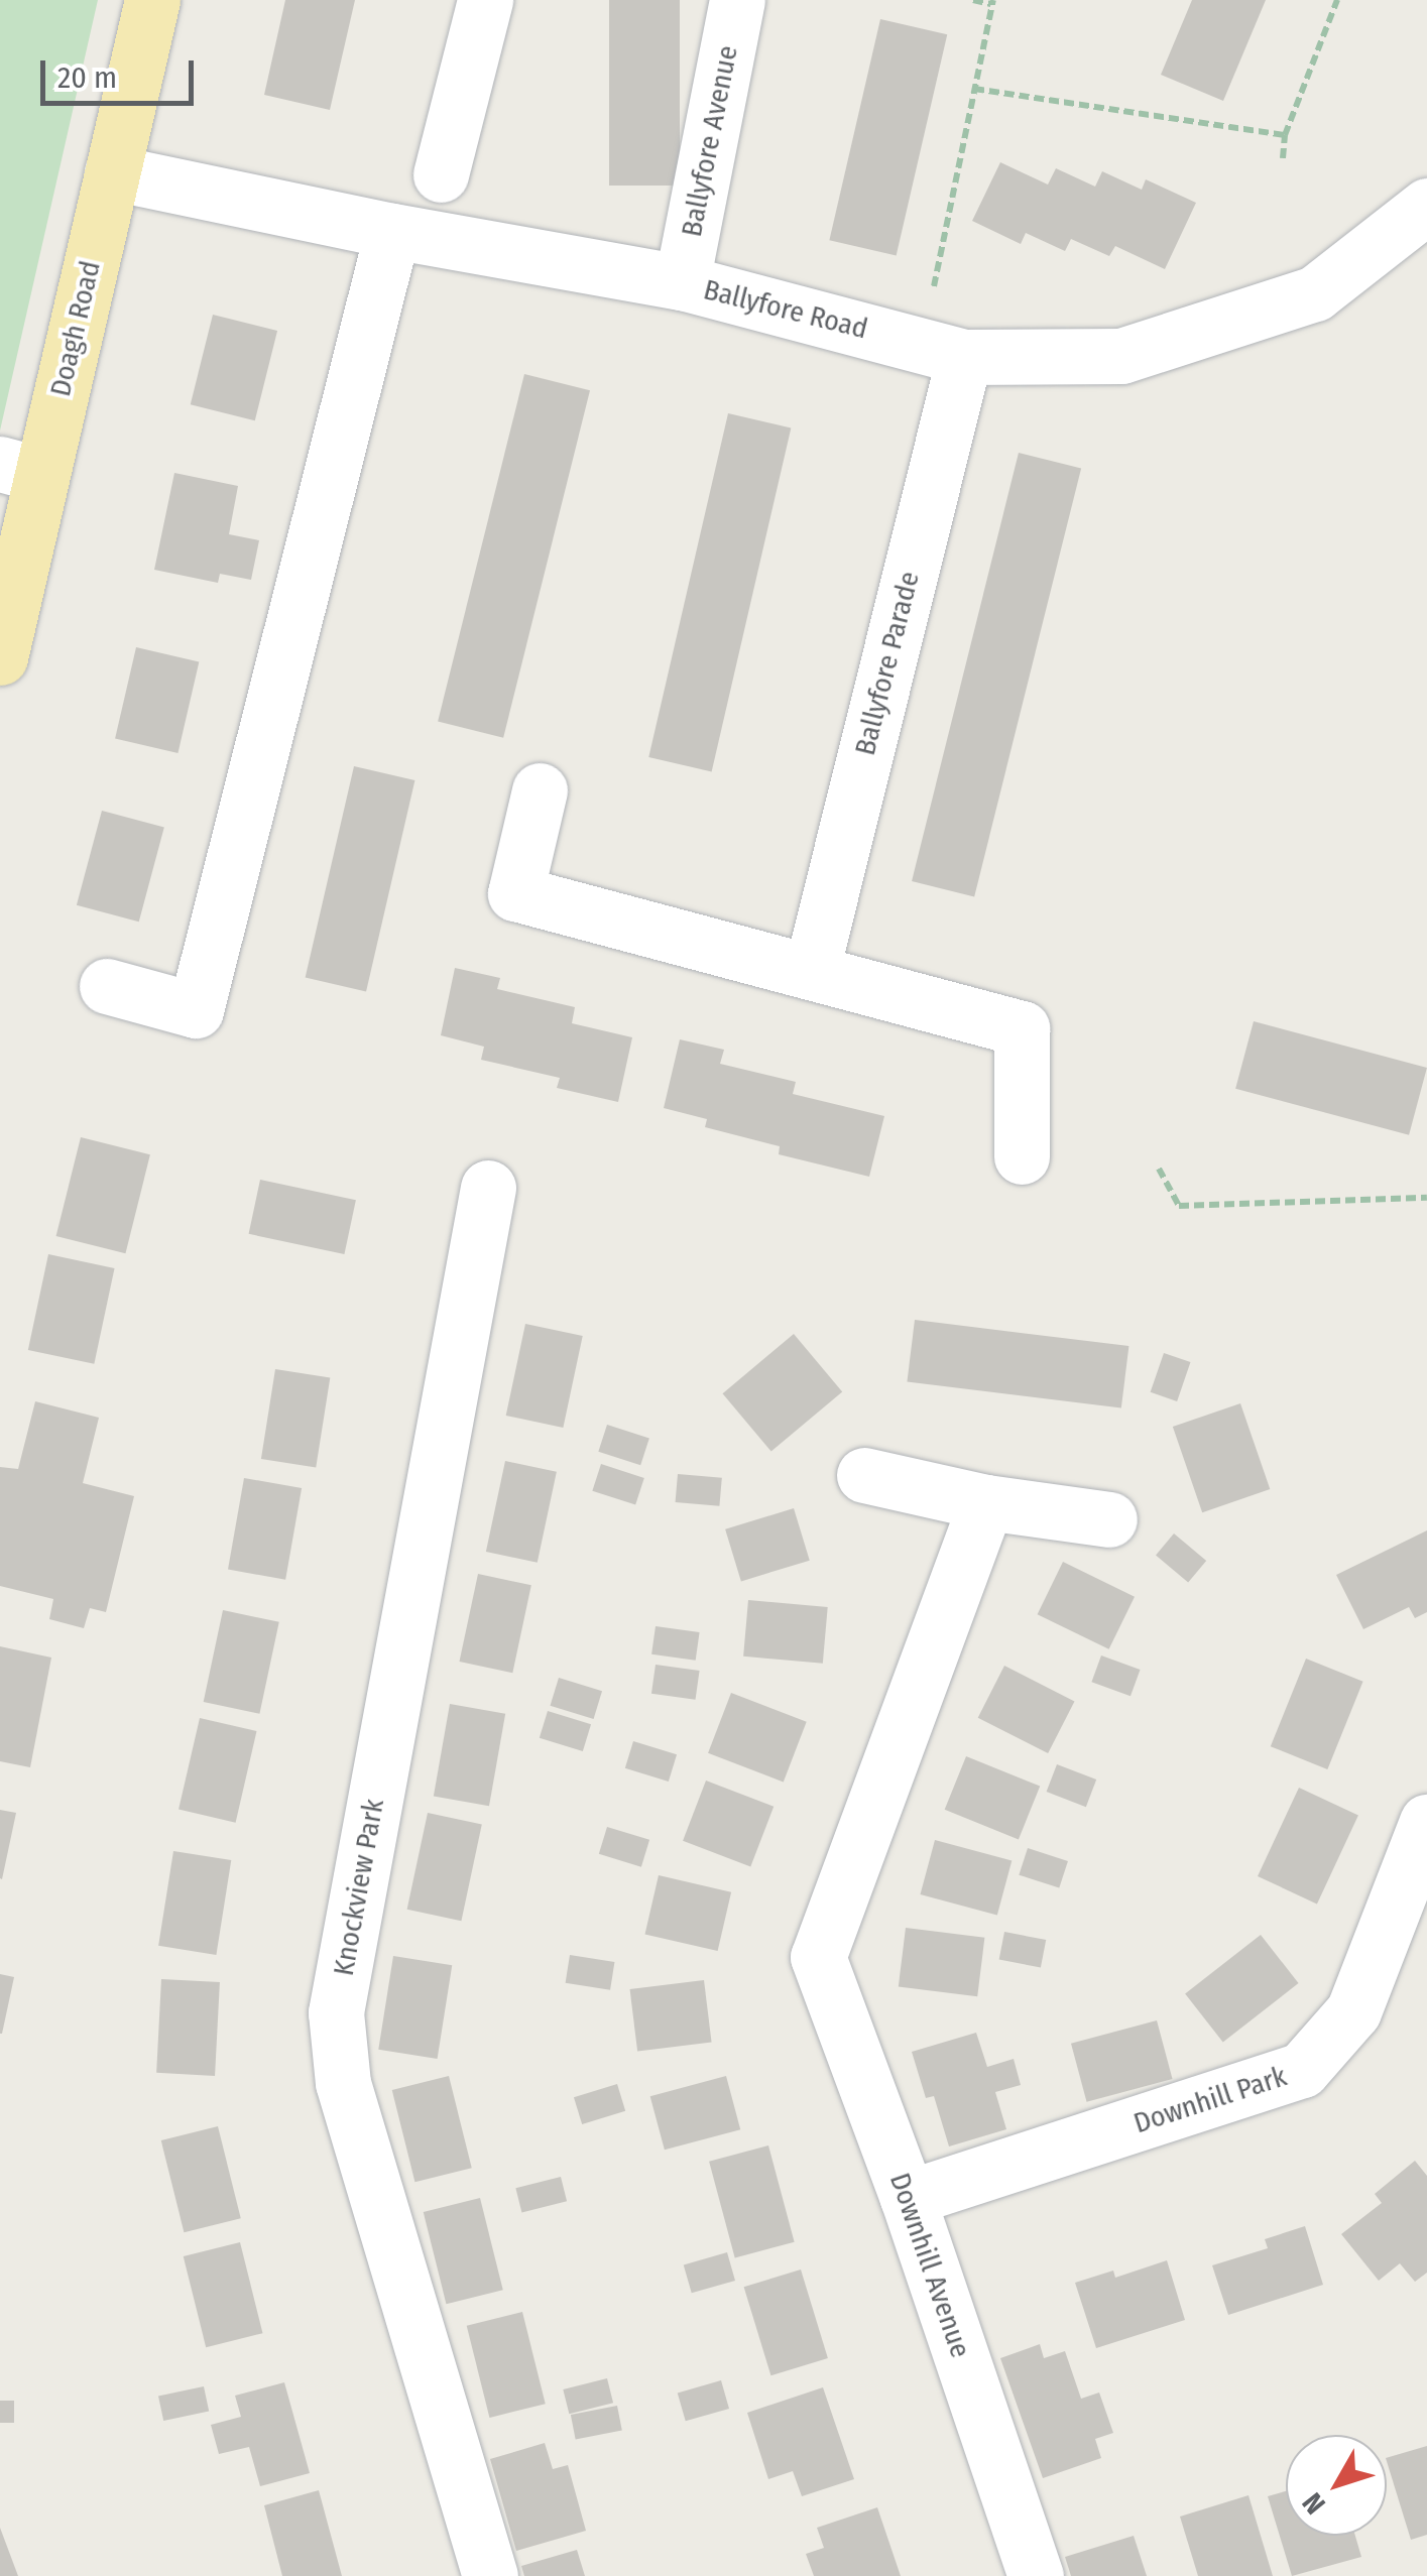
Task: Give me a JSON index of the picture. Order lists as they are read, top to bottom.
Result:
{
  "streets": {
    "main road": ["Doagh Road"],
    "street": [
      "Ballyfore Avenue",
      "Ballyfore Road",
      "Ballyfore Parade",
      "Knockview Park",
      "Downhill Park",
      "Downhill Avenue"
    ]
  },
  "crossings": [
    ["Ballyfore Avenue", "Ballyfore Road"],
    ["Ballyfore Road", "Doagh Road"],
    ["Ballyfore Road", "Ballyfore Parade"],
    ["Downhill Park", "Downhill Avenue"]
  ],
  "scale_bar": "20 m",
  "north": "bottom left"
}
